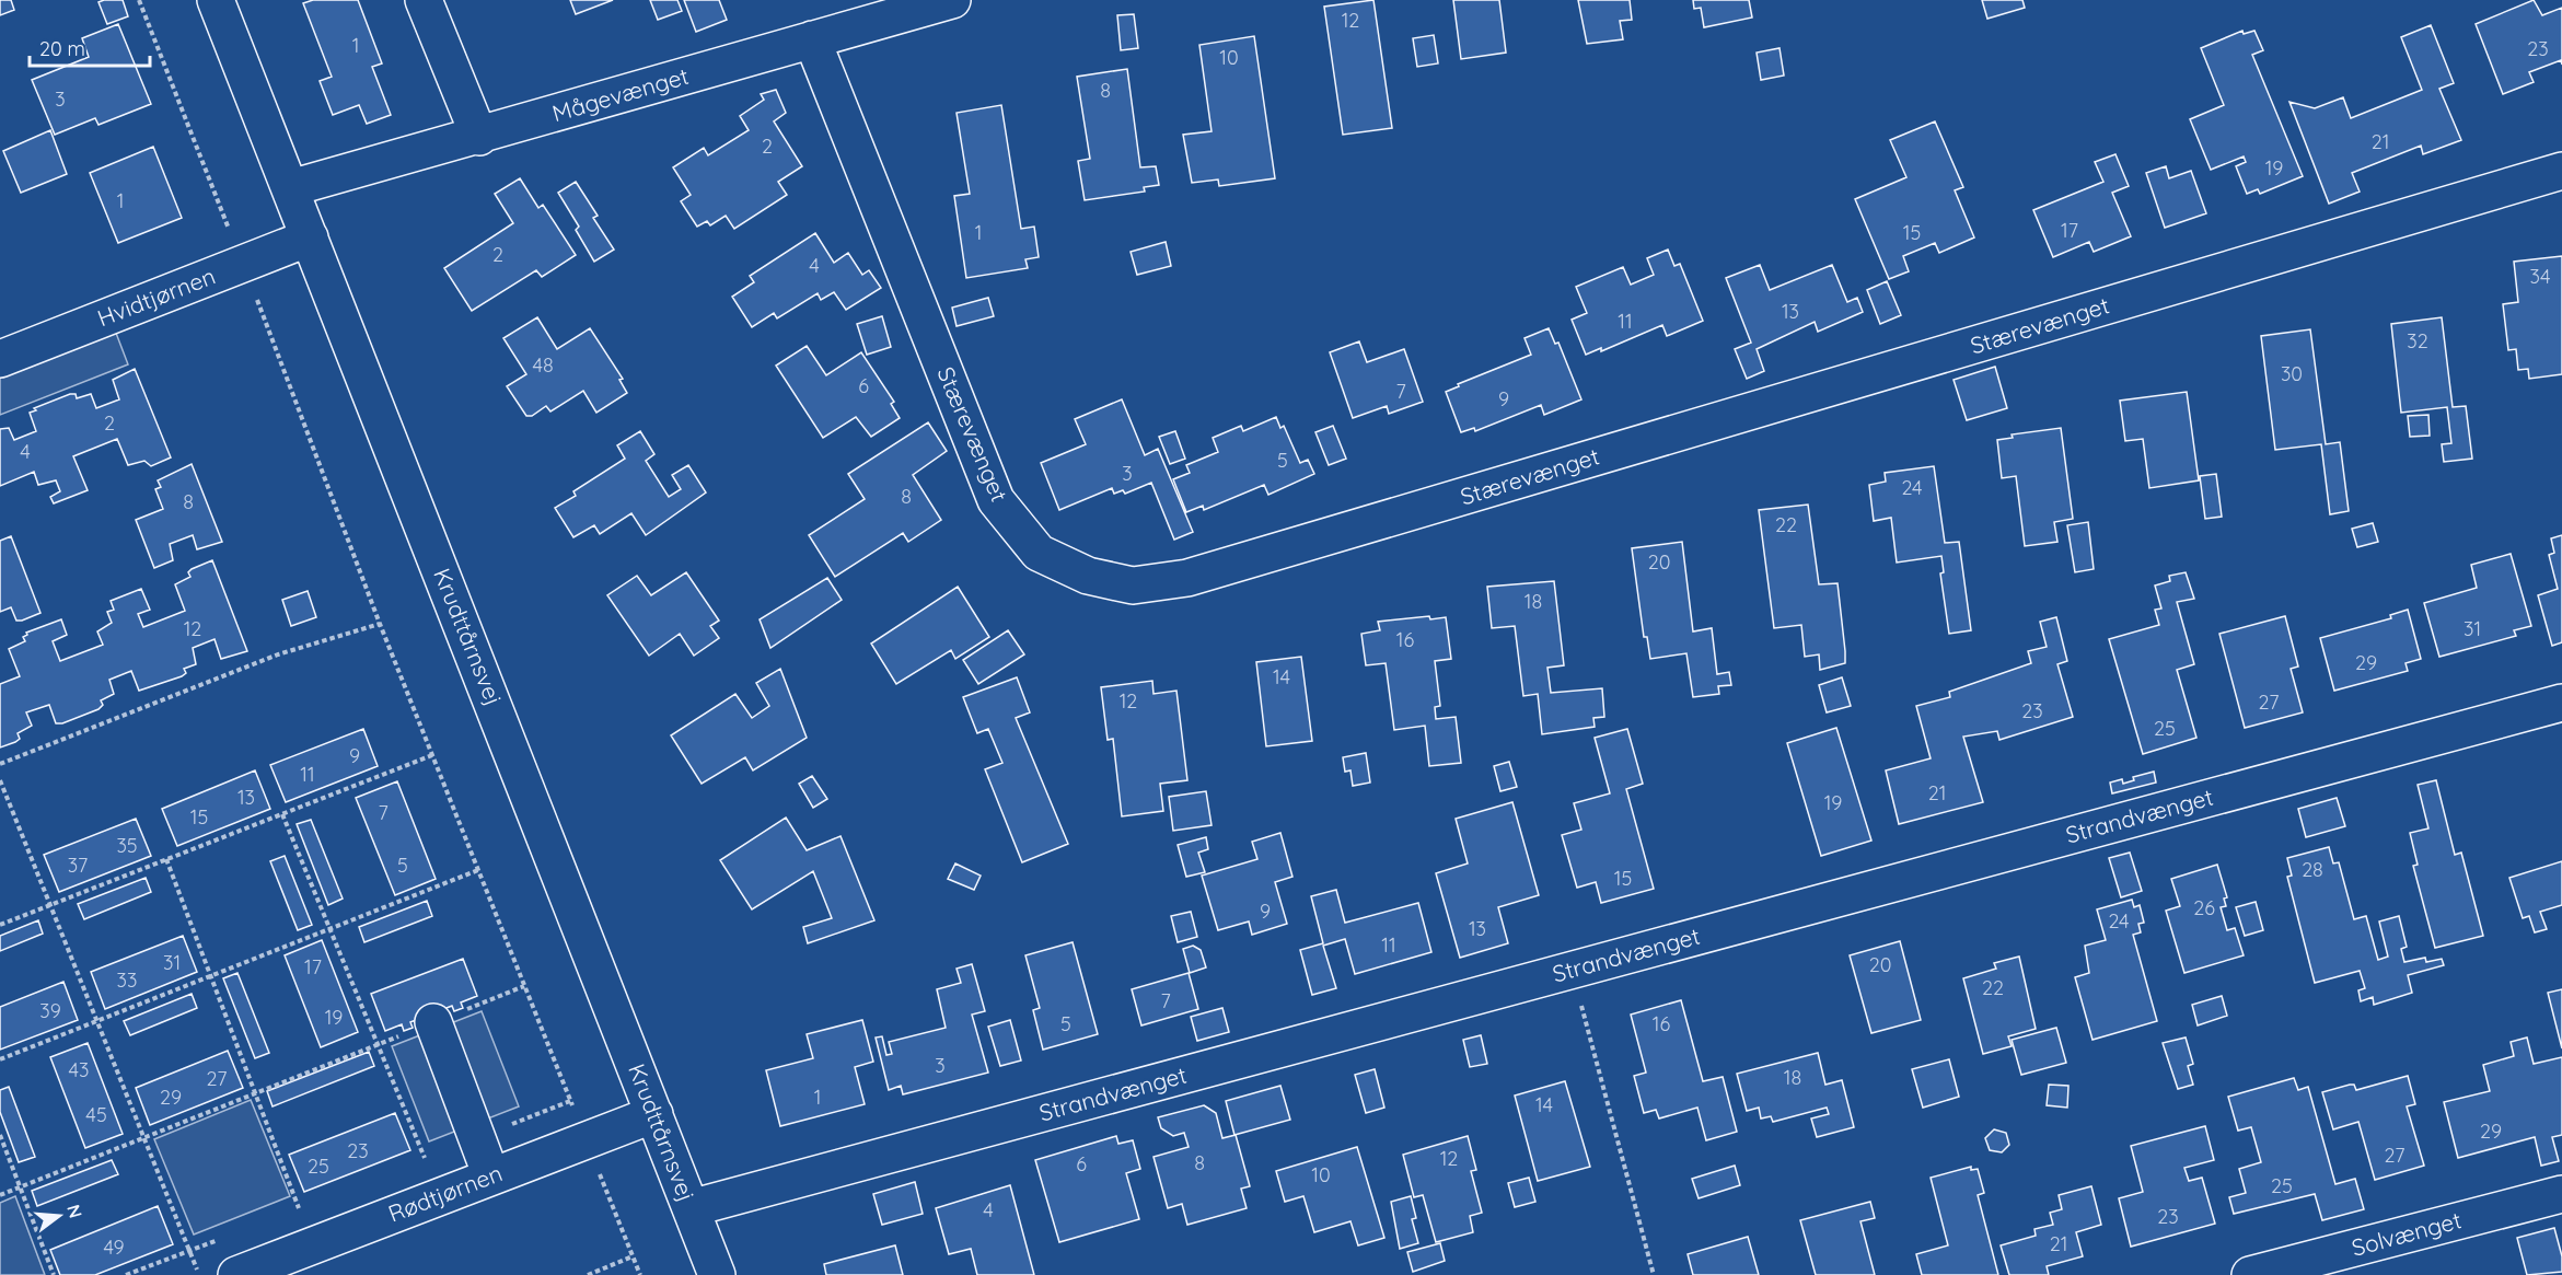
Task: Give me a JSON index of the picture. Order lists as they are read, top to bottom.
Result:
{
  "streets": {
    "street": [
      "Mågevænget",
      "Hvidtjørnen",
      "Stærevænget",
      "Krudttårnsvej",
      "Strandvænget",
      "Rødtjørnen",
      "Solvænget"
    ]
  },
  "crossings": [
    ["Mågevænget", "Stærevænget"],
    ["Mågevænget", "Krudttårnsvej"],
    ["Hvidtjørnen", "Krudttårnsvej"],
    ["Krudttårnsvej", "Strandvænget"],
    ["Krudttårnsvej", "Rødtjørnen"]
  ],
  "house_numbers": [
    "12",
    "1",
    "23",
    "10",
    "8",
    "3",
    "21",
    "2",
    "19",
    "1",
    "17",
    "1",
    "15",
    "2",
    "4",
    "34",
    "13",
    "11",
    "32",
    "48",
    "30",
    "6",
    "7",
    "9",
    "2",
    "4",
    "5",
    "3",
    "24",
    "8",
    "8",
    "22",
    "20",
    "18",
    "12",
    "31",
    "16",
    "29",
    "14",
    "12",
    "27",
    "23",
    "25",
    "9",
    "11",
    "21",
    "13",
    "19",
    "7",
    "15",
    "35",
    "37",
    "5",
    "28",
    "15",
    "26",
    "9",
    "24",
    "13",
    "11",
    "31",
    "20",
    "17",
    "33",
    "22",
    "7",
    "39",
    "19",
    "5",
    "16",
    "3",
    "43",
    "18",
    "27",
    "29",
    "1",
    "14",
    "45",
    "29",
    "23",
    "27",
    "12",
    "8",
    "6",
    "25",
    "10",
    "25",
    "4",
    "23",
    "21",
    "49"
  ],
  "scale_bar": "20 m",
  "north": "right"
}
